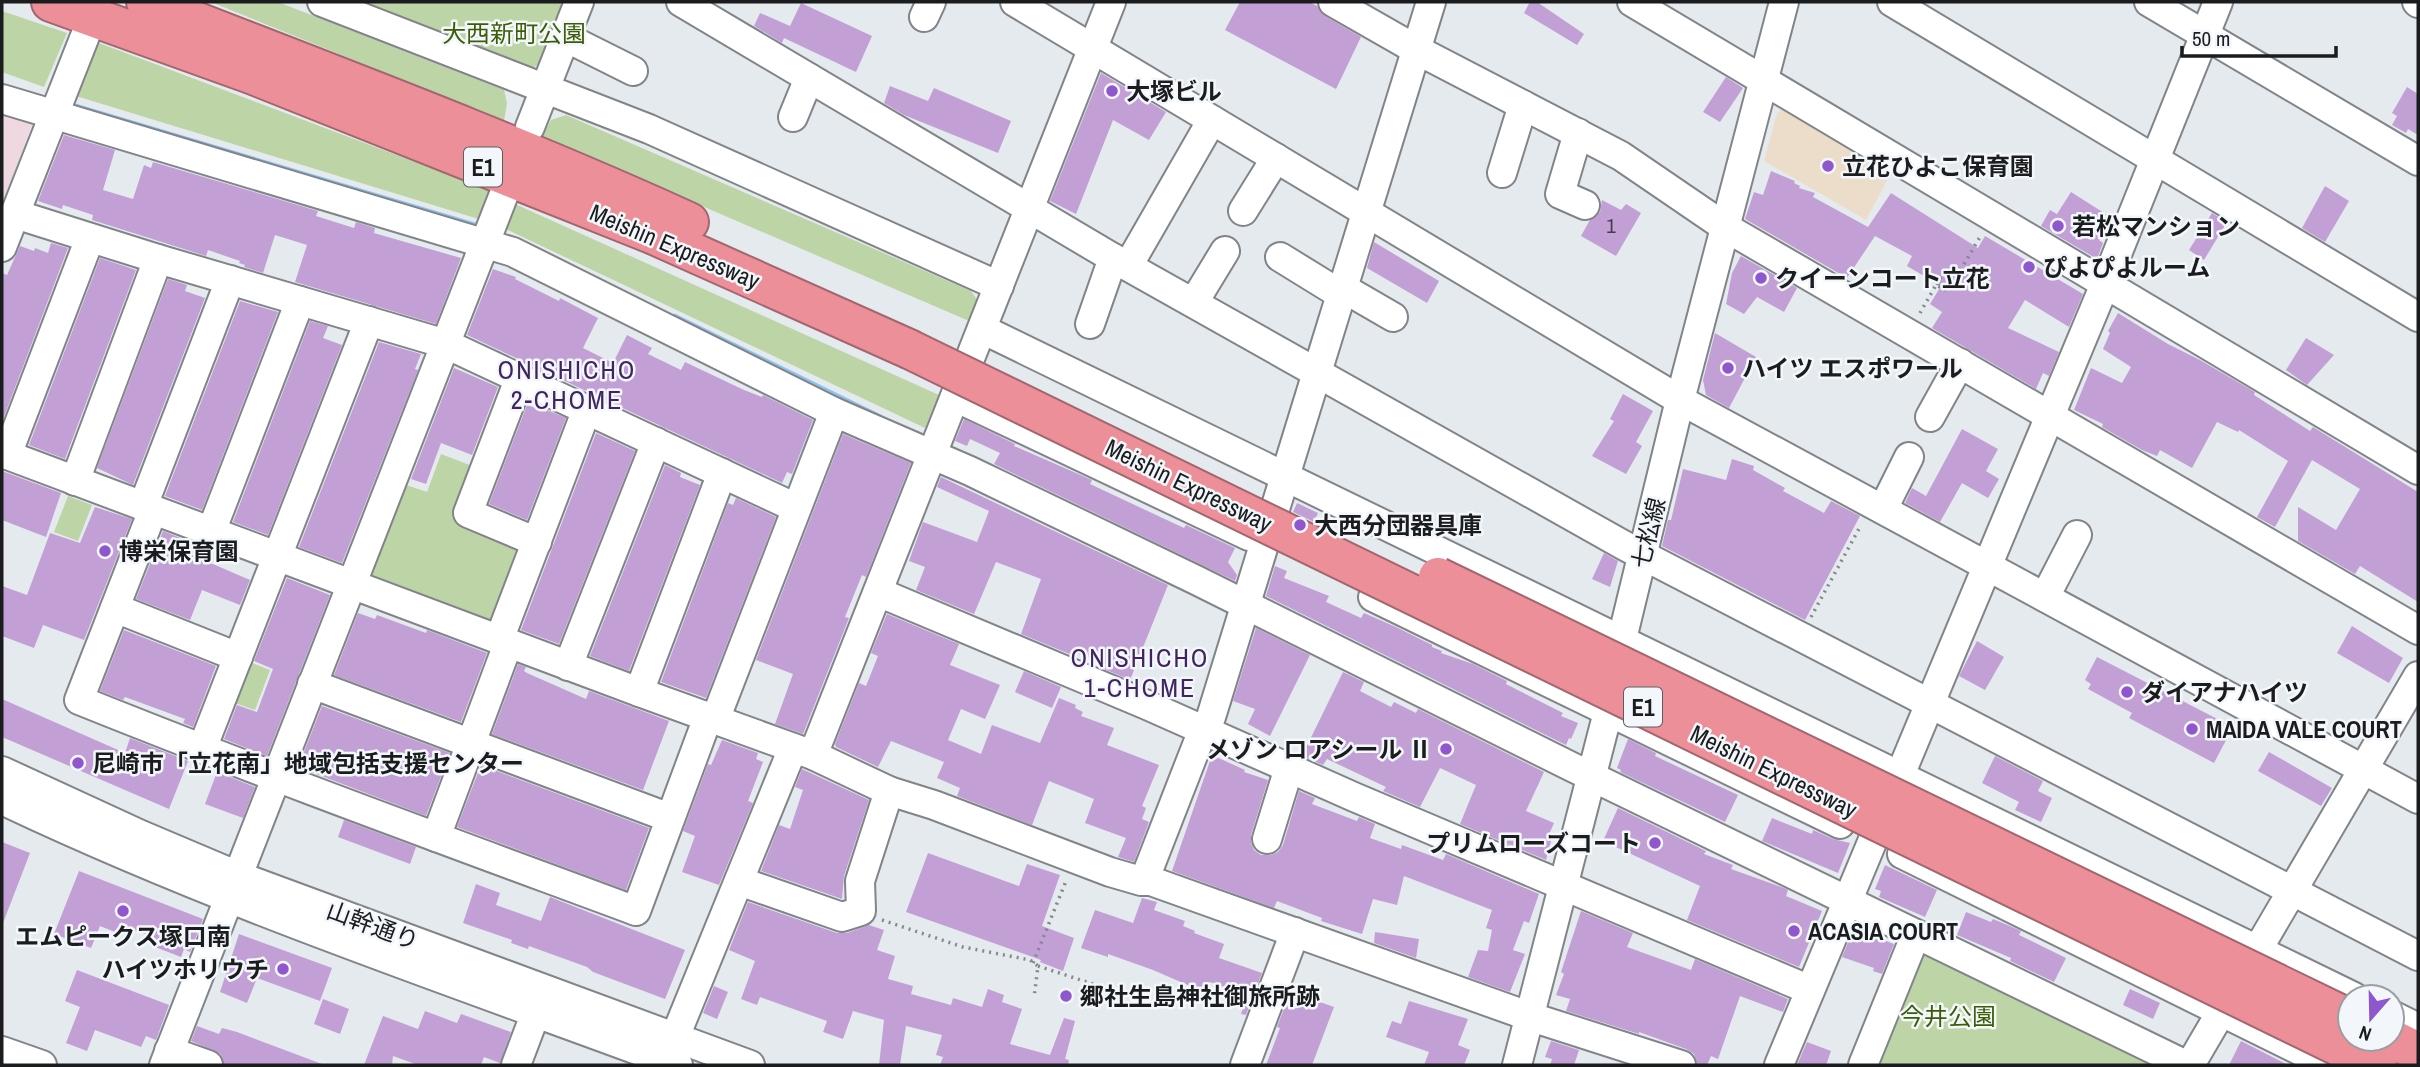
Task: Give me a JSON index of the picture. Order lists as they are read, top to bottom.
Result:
{
  "streets": {
    "highway": ["E1", "Meishin Expressway"],
    "street": ["七松線", "山幹通り"]
  },
  "districts": ["ONISHICHO 2-CHOME", "ONISHICHO 1-CHOME"],
  "parks": ["大西新町公園", "今井公園"],
  "places": [
    "大塚ビル",
    "立花ひよこ保育園",
    "若松マンション",
    "ぴよぴよルーム",
    "クイーンコート立花",
    "ハイツ エスポワール",
    "大西分団器具庫",
    "博栄保育園",
    "ダイアナハイツ",
    "MAIDA VALE COURT",
    "メゾン ロアシール Ⅱ",
    "尼崎市「立花南」地域包括支援センター",
    "プリムローズコート",
    "エムピークス塚口南",
    "ACASIA COURT",
    "ハイツホリウチ",
    "郷社生島神社御旅所跡"
  ],
  "house_numbers": ["1"],
  "scale_bar": "50 m",
  "north": "bottom"
}
